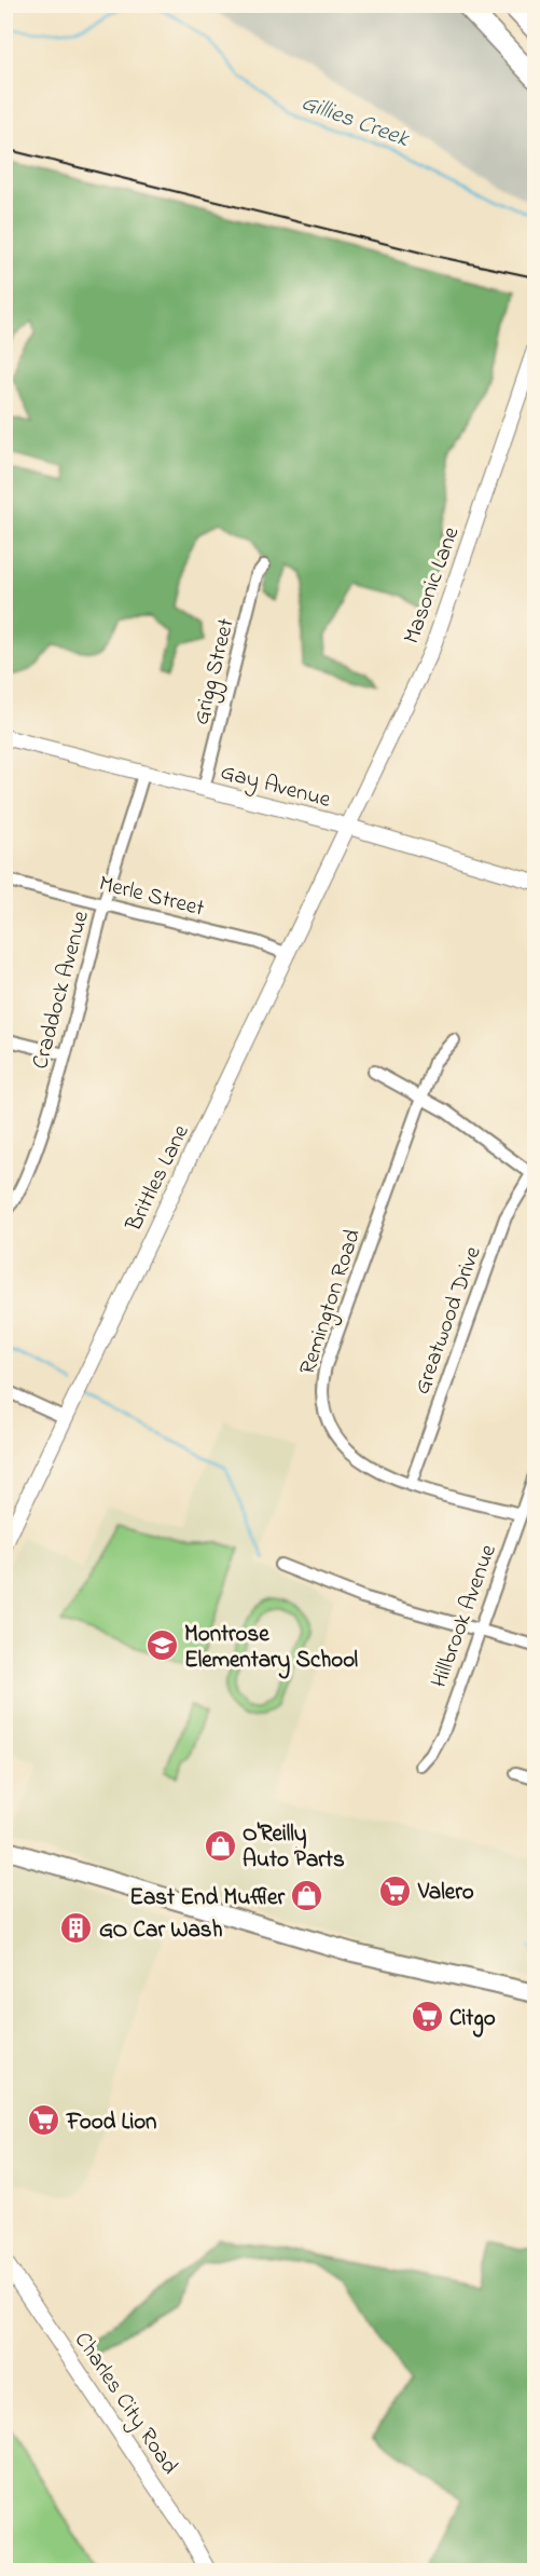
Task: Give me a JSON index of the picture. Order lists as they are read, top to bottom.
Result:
{
  "streets": {
    "main road": [
      "Masonic Lane",
      "Gay Avenue",
      "Brittles Lane",
      "Charles City Road"
    ],
    "street": [
      "Grigg Street",
      "Merle Street",
      "Craddock Avenue",
      "Remington Road",
      "Greatwood Drive",
      "Hillbrook Avenue"
    ]
  },
  "crossings": [
    ["Masonic Lane", "Gay Avenue"],
    ["Masonic Lane", "Brittles Lane"],
    ["Grigg Street", "Gay Avenue"],
    ["Gay Avenue", "Craddock Avenue"],
    ["Gay Avenue", "Brittles Lane"],
    ["Merle Street", "Craddock Avenue"],
    ["Merle Street", "Brittles Lane"],
    ["Remington Road", "Greatwood Drive"],
    ["Remington Road", "Hillbrook Avenue"]
  ],
  "water": ["Gillies Creek"],
  "places": {
    "school or university": ["Montrose Elementary School"],
    "shop": ["O'Reilly Auto Parts", "East End Muffler"],
    "supermarket": ["Valero", "Citgo", "Food Lion"],
    "building": ["GO Car Wash"]
  }
}
